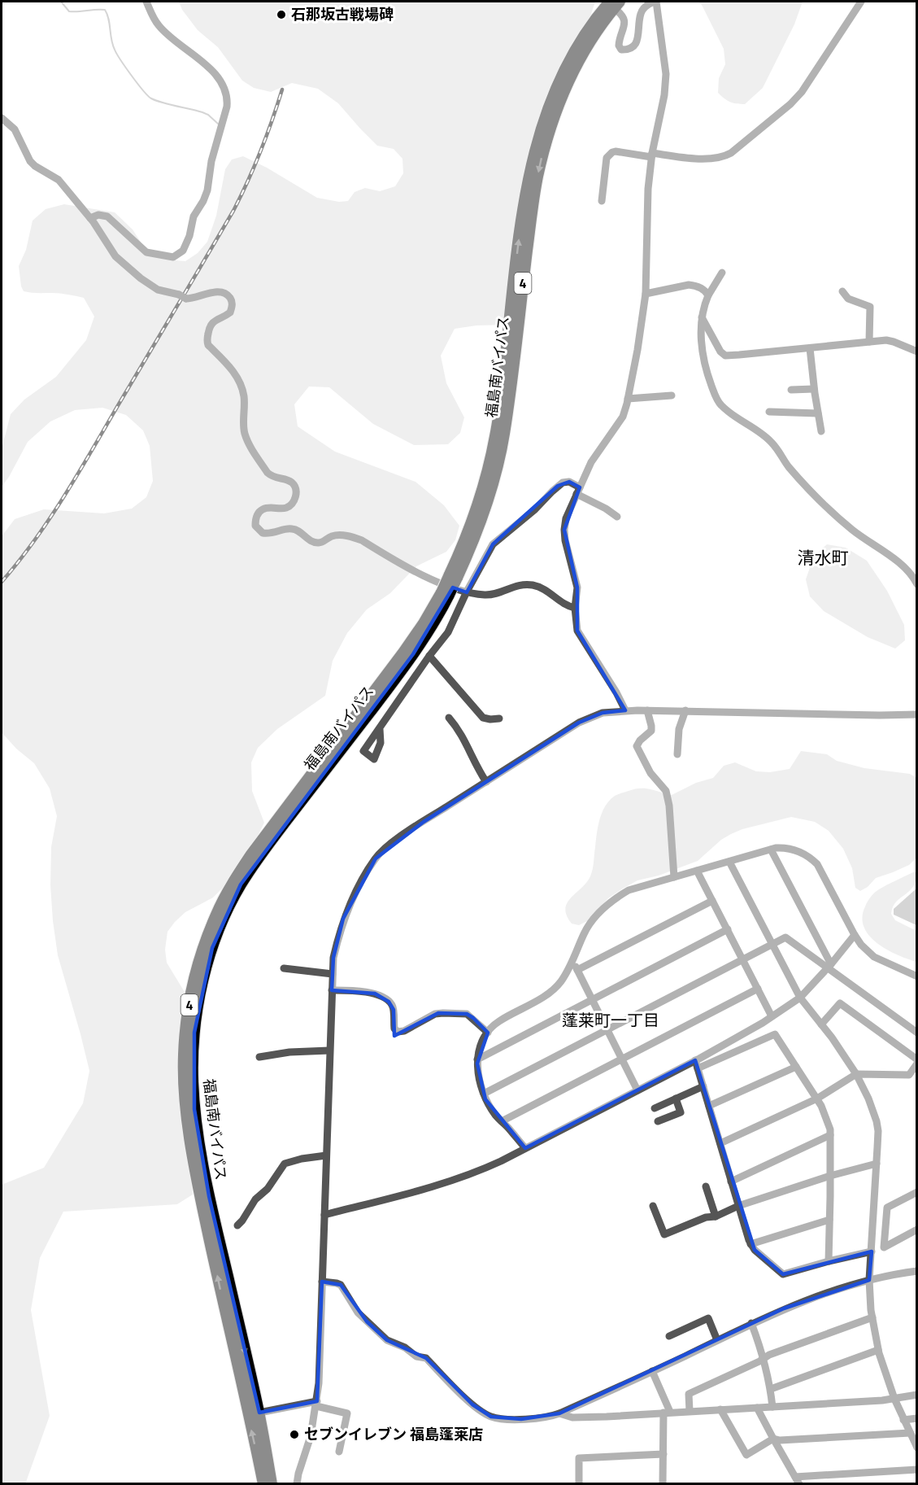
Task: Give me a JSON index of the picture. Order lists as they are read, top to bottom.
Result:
{
  "streets": {
    "highway": ["4", "福島南バイパス"]
  },
  "districts": ["清水町", "蓬莱町一丁目"],
  "places": ["石那坂古戦場碑", "セブンイレブン 福島蓬莱店"]
}
